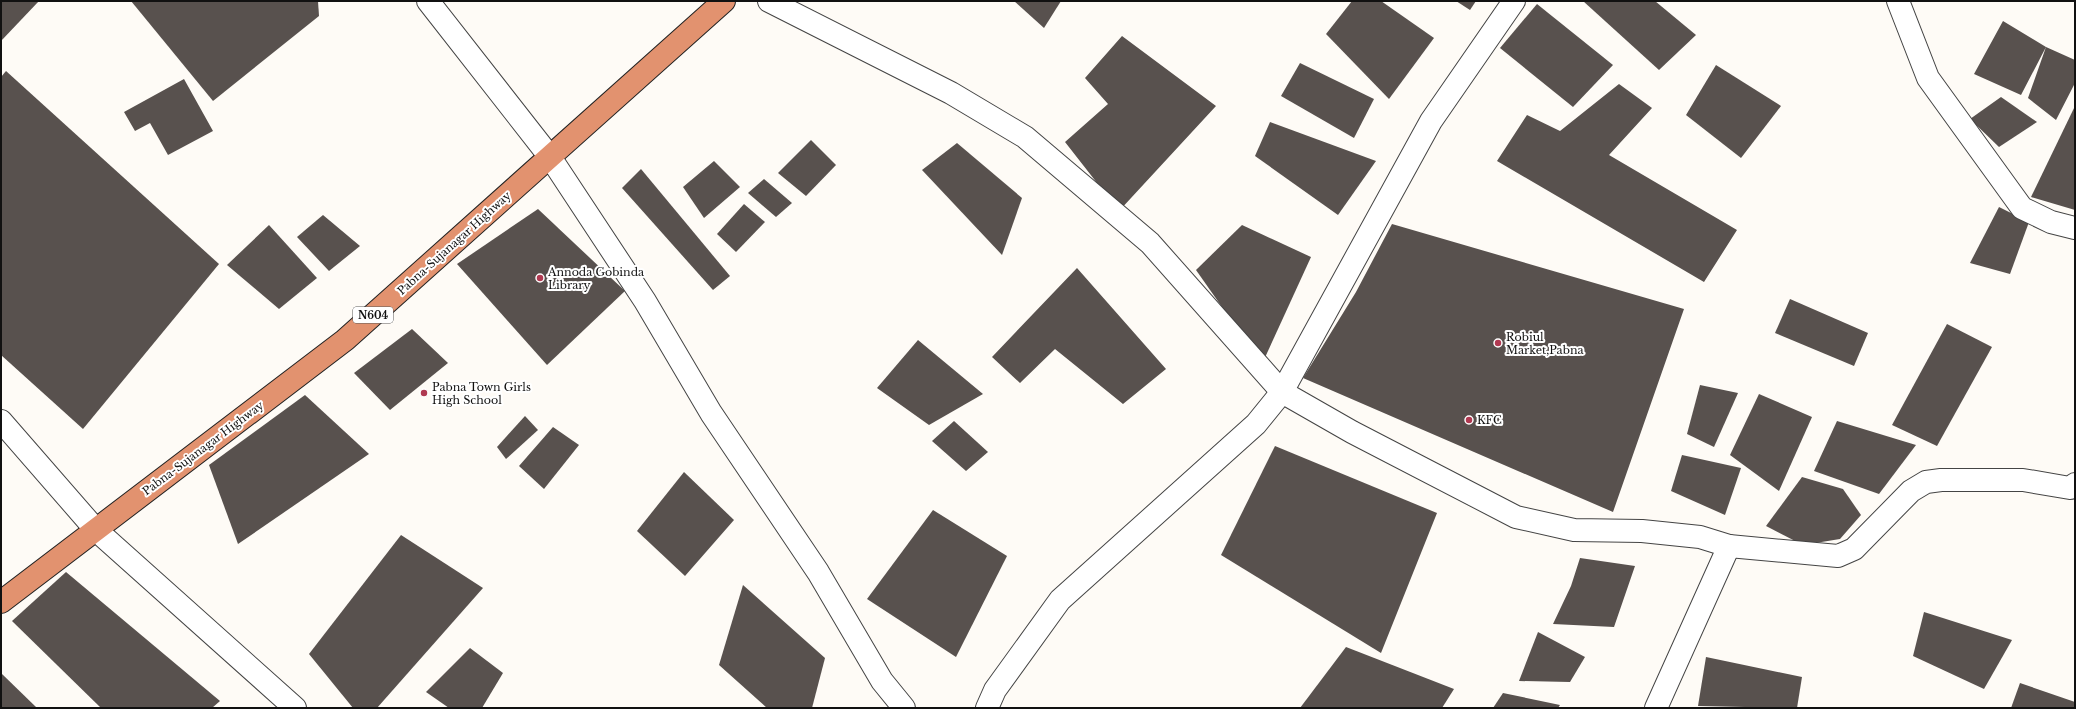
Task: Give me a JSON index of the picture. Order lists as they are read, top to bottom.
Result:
{
  "streets": {
    "highway": ["Pabna-Sujanagar Highway", "N604"]
  },
  "places": [
    "Annoda Gobinda Library",
    "Robiul Market,Pabna",
    "Pabna Town Girls High School",
    "KFC"
  ]
}
